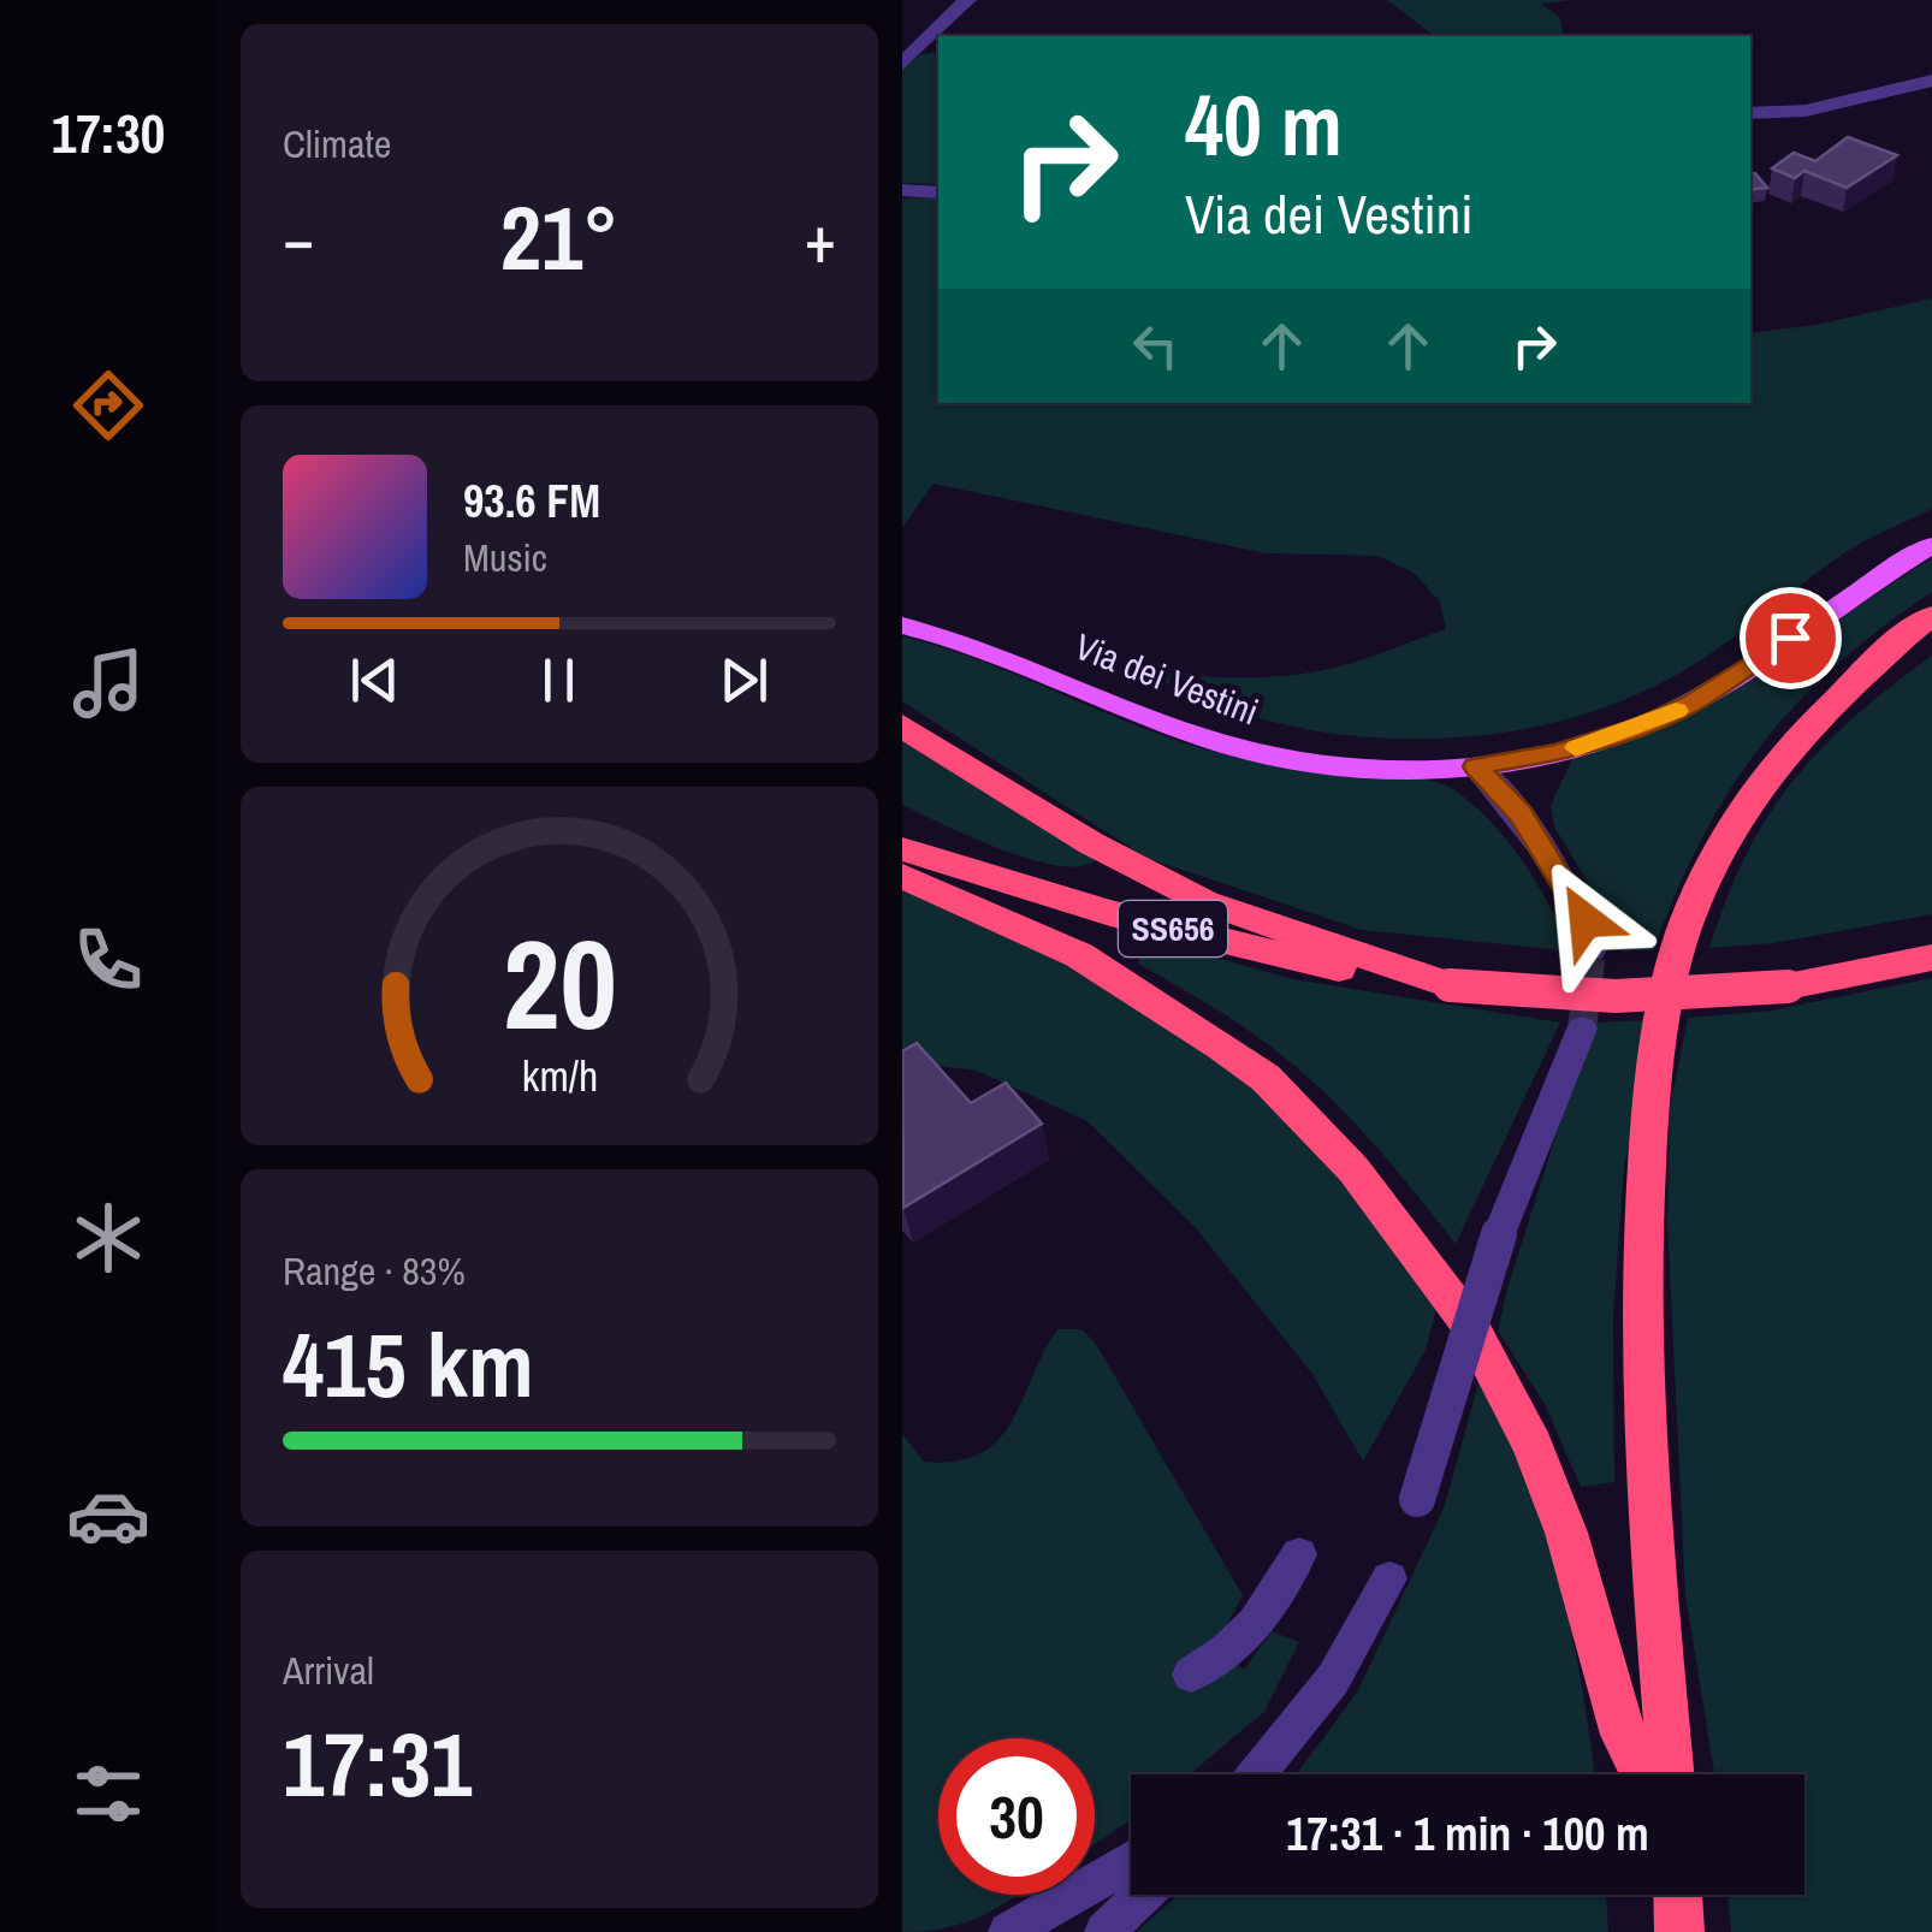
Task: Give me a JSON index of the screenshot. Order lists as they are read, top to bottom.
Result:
{
  "streets": {
    "highway": ["SS656"],
    "main road": ["Via dei Vestini"]
  },
  "page": {
    "tabs": "17:30",
    "tile": [
      "Climate",
      ["Range · 83%", "415 km"],
      ["Arrival", "17:31"]
    ],
    "turn": ["40 m", "Via dei Vestini"],
    "heat": ["−", "21°", "+"],
    "song": ["93.6 FM", "Music"],
    "limit": "30",
    "trip": "17:31 · 1 min · 100 m",
    "gauge": ["20", "km/h"]
  }
}
